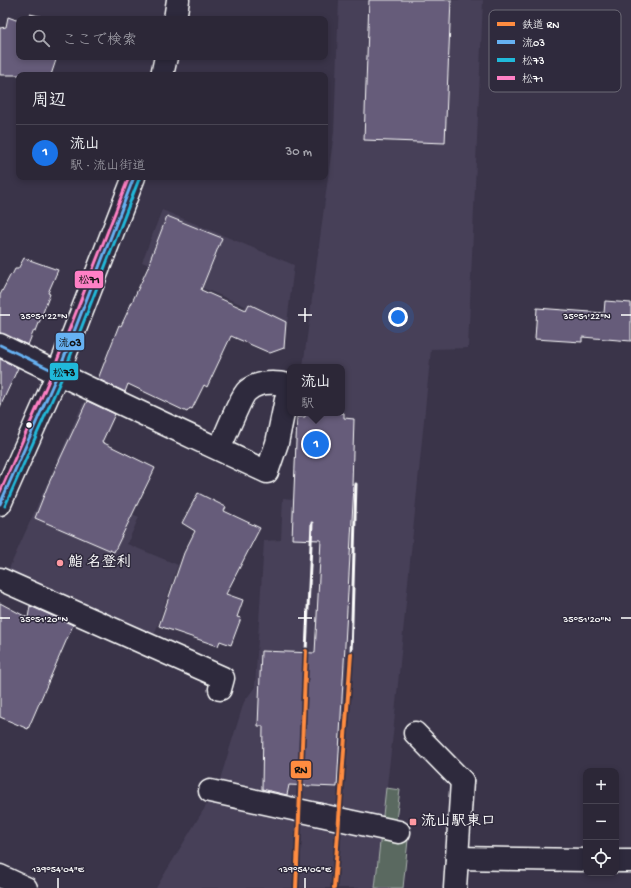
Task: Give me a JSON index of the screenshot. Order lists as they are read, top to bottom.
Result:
{
  "places": {
    "other": ["鮨 名登利"],
    "transit": ["流山駅東口"]
  },
  "lines": [
    "transit line 流03",
    "transit line 松73",
    "transit line 松71",
    "rail line RN"
  ],
  "legend": [
    "鉄道 RN",
    "流03",
    "松73",
    "松71"
  ],
  "page": {
    "search": "ここで検索",
    "heading": "周辺",
    "list": [
      {
        "mark": "1",
        "name": "流山",
        "note": "駅 · 流山街道",
        "value": "30 m"
      }
    ],
    "popup": ["流山", "駅"],
    "pins": "1",
    "map_buttons": ["+", "−"]
  },
  "coordinates": [
    "35°51'22\"N",
    "35°51'20\"N",
    "139°54'04\"E",
    "139°54'06\"E"
  ]
}
